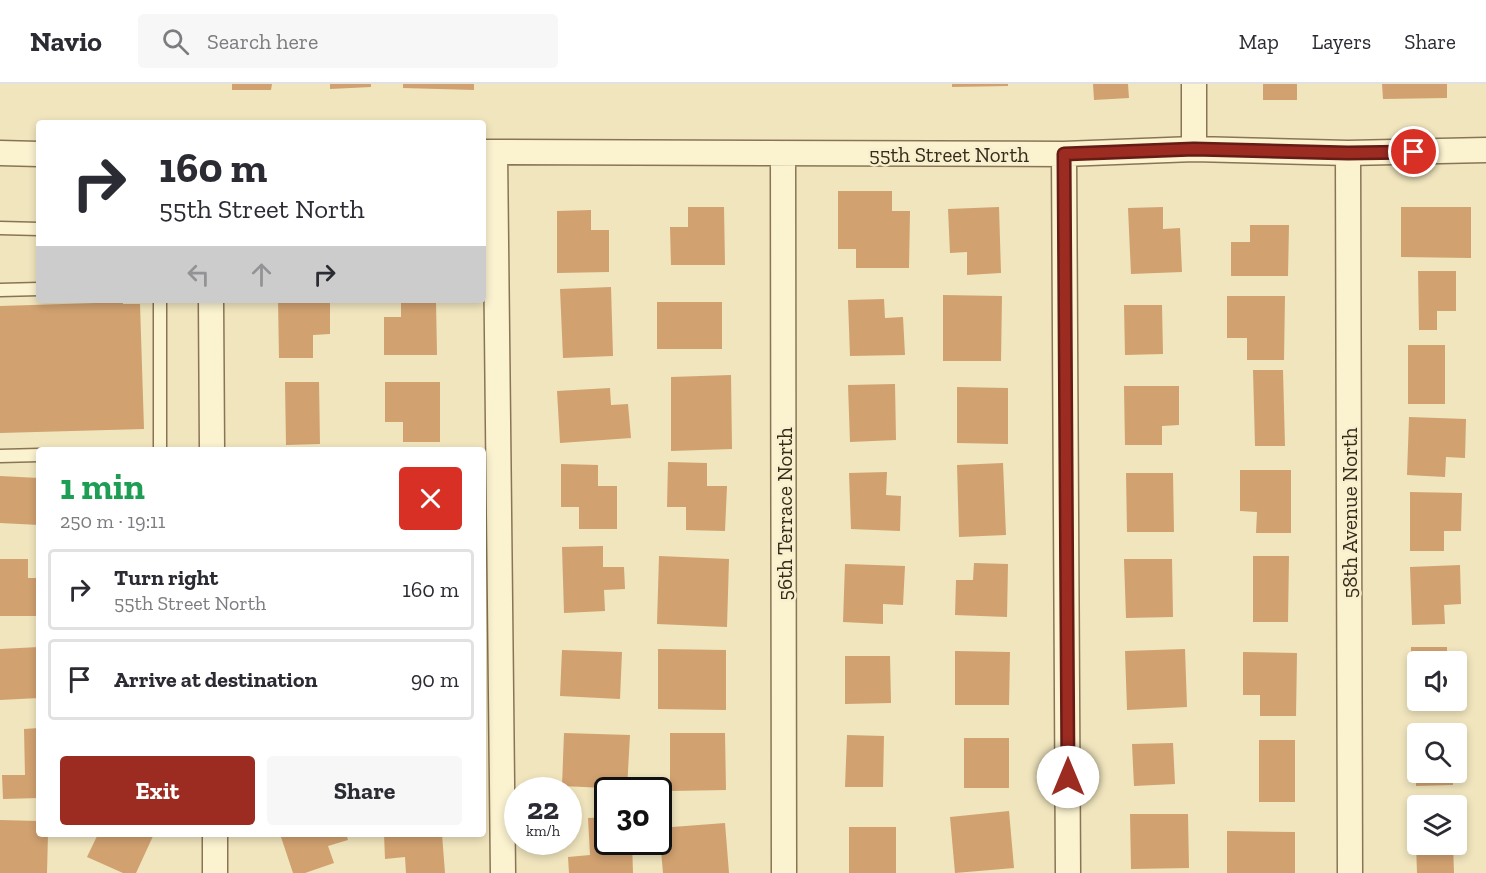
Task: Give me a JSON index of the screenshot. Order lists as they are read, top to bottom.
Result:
{
  "streets": {
    "street": ["55th Street North", "58th Avenue North", "56th Terrace North"]
  },
  "crossings": [
    ["55th Street North", "58th Avenue North"],
    ["55th Street North", "56th Terrace North"]
  ],
  "page": {
    "header": "Navio",
    "search": "Search here",
    "nav": ["Map", "Layers", "Share"],
    "turn": ["160 m", "55th Street North"],
    "heading": ["1 min", "250 m · 19:11"],
    "list": [
      {
        "name": "Turn right",
        "note": "55th Street North",
        "value": "160 m"
      },
      {
        "name": "Arrive at destination",
        "value": "90 m"
      }
    ],
    "buttons": ["Exit", "Share"],
    "speed": "22 km/h",
    "limit": "30"
  }
}
